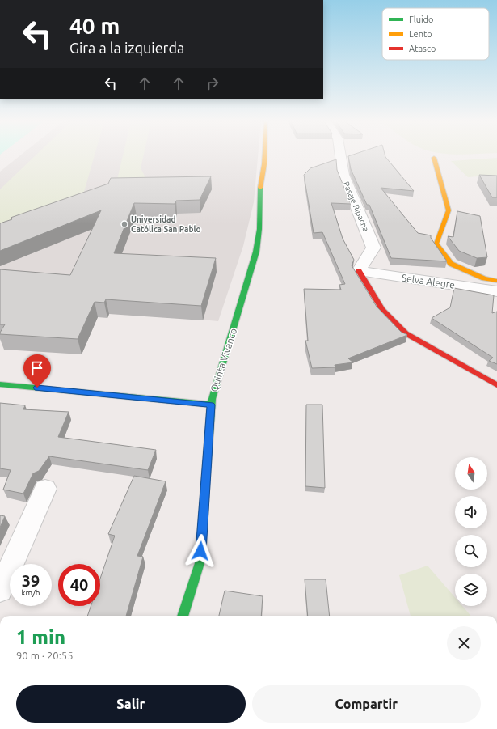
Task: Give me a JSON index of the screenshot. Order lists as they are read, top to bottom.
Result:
{
  "streets": {
    "street": ["Pasaje Ripacha", "Selva Alegre", "Quinta Vivanco"]
  },
  "crossings": [
    ["Pasaje Ripacha", "Selva Alegre"]
  ],
  "places": ["Universidad Católica San Pablo"],
  "legend": ["Fluido", "Lento", "Atasco"],
  "north": "top",
  "page": {
    "turn": ["40 m", "Gira a la izquierda"],
    "speed": "39 km/h",
    "limit": "40",
    "heading": ["1 min", "90 m · 20:55"],
    "buttons": ["Salir", "Compartir"]
  }
}
